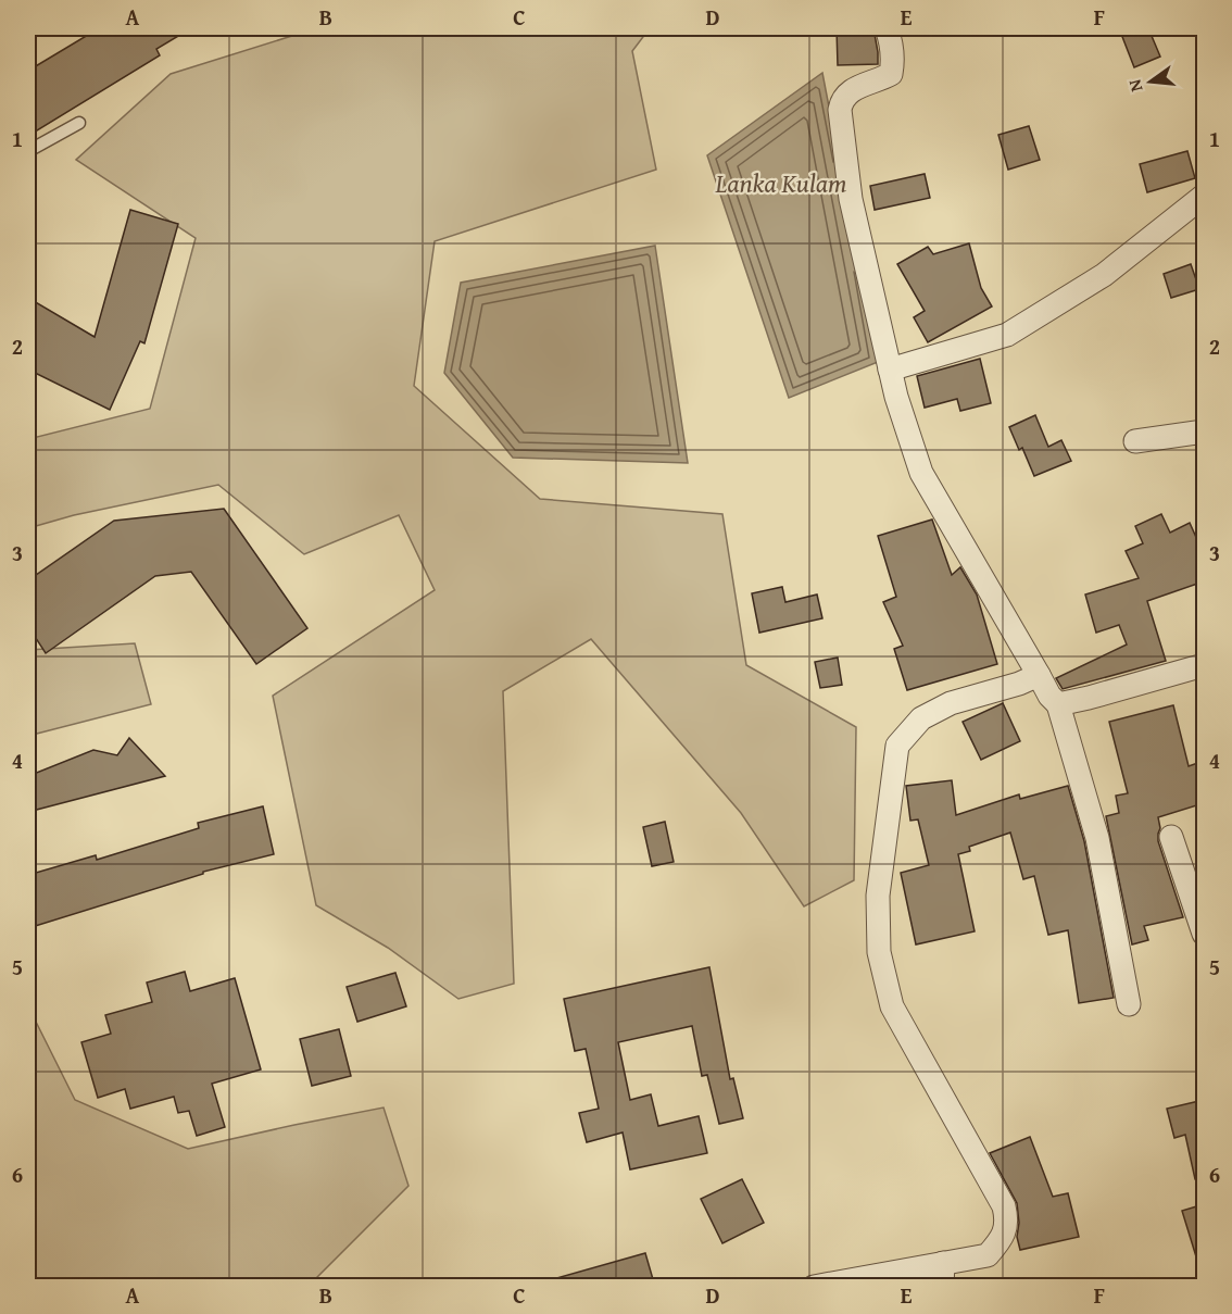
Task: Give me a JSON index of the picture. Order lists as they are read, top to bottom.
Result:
{
  "water": ["Lanka Kulam"],
  "north": "left",
  "grid": {
    "columns": [
      "A",
      "B",
      "C",
      "D",
      "E",
      "F"
    ],
    "rows": [
      "1",
      "2",
      "3",
      "4",
      "5",
      "6"
    ]
  }
}
